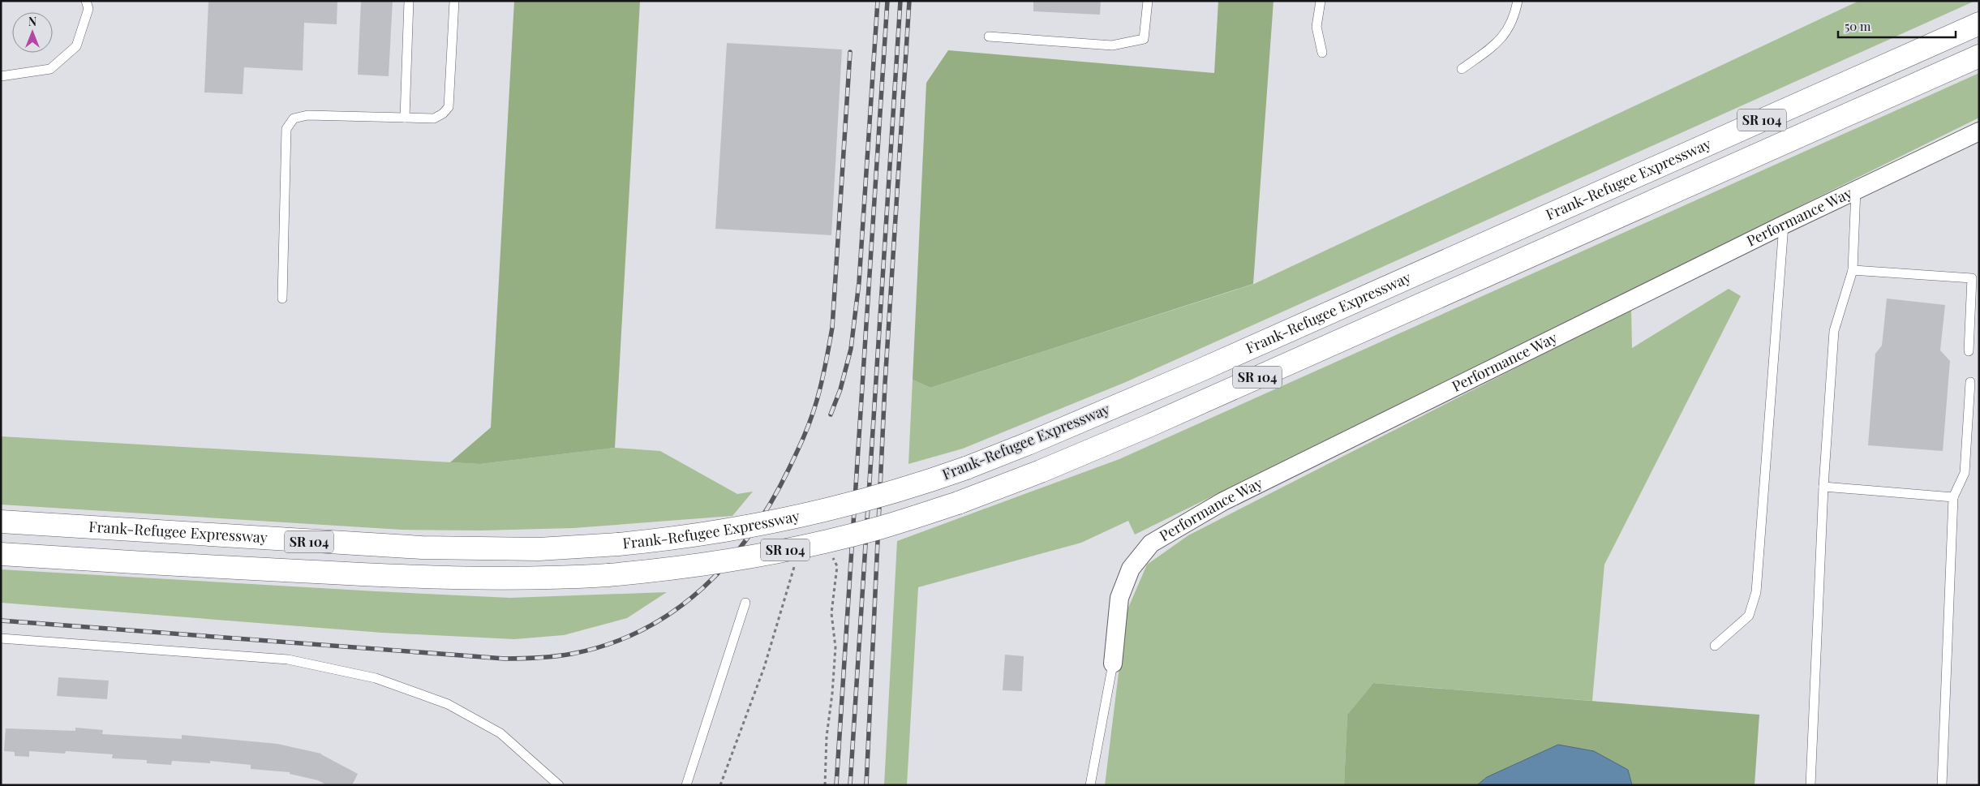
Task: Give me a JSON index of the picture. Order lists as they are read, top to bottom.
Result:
{
  "streets": {
    "highway": ["SR 104", "Frank-Refugee Expressway"],
    "street": ["Performance Way"]
  },
  "scale_bar": "50 m",
  "north": "top"
}
